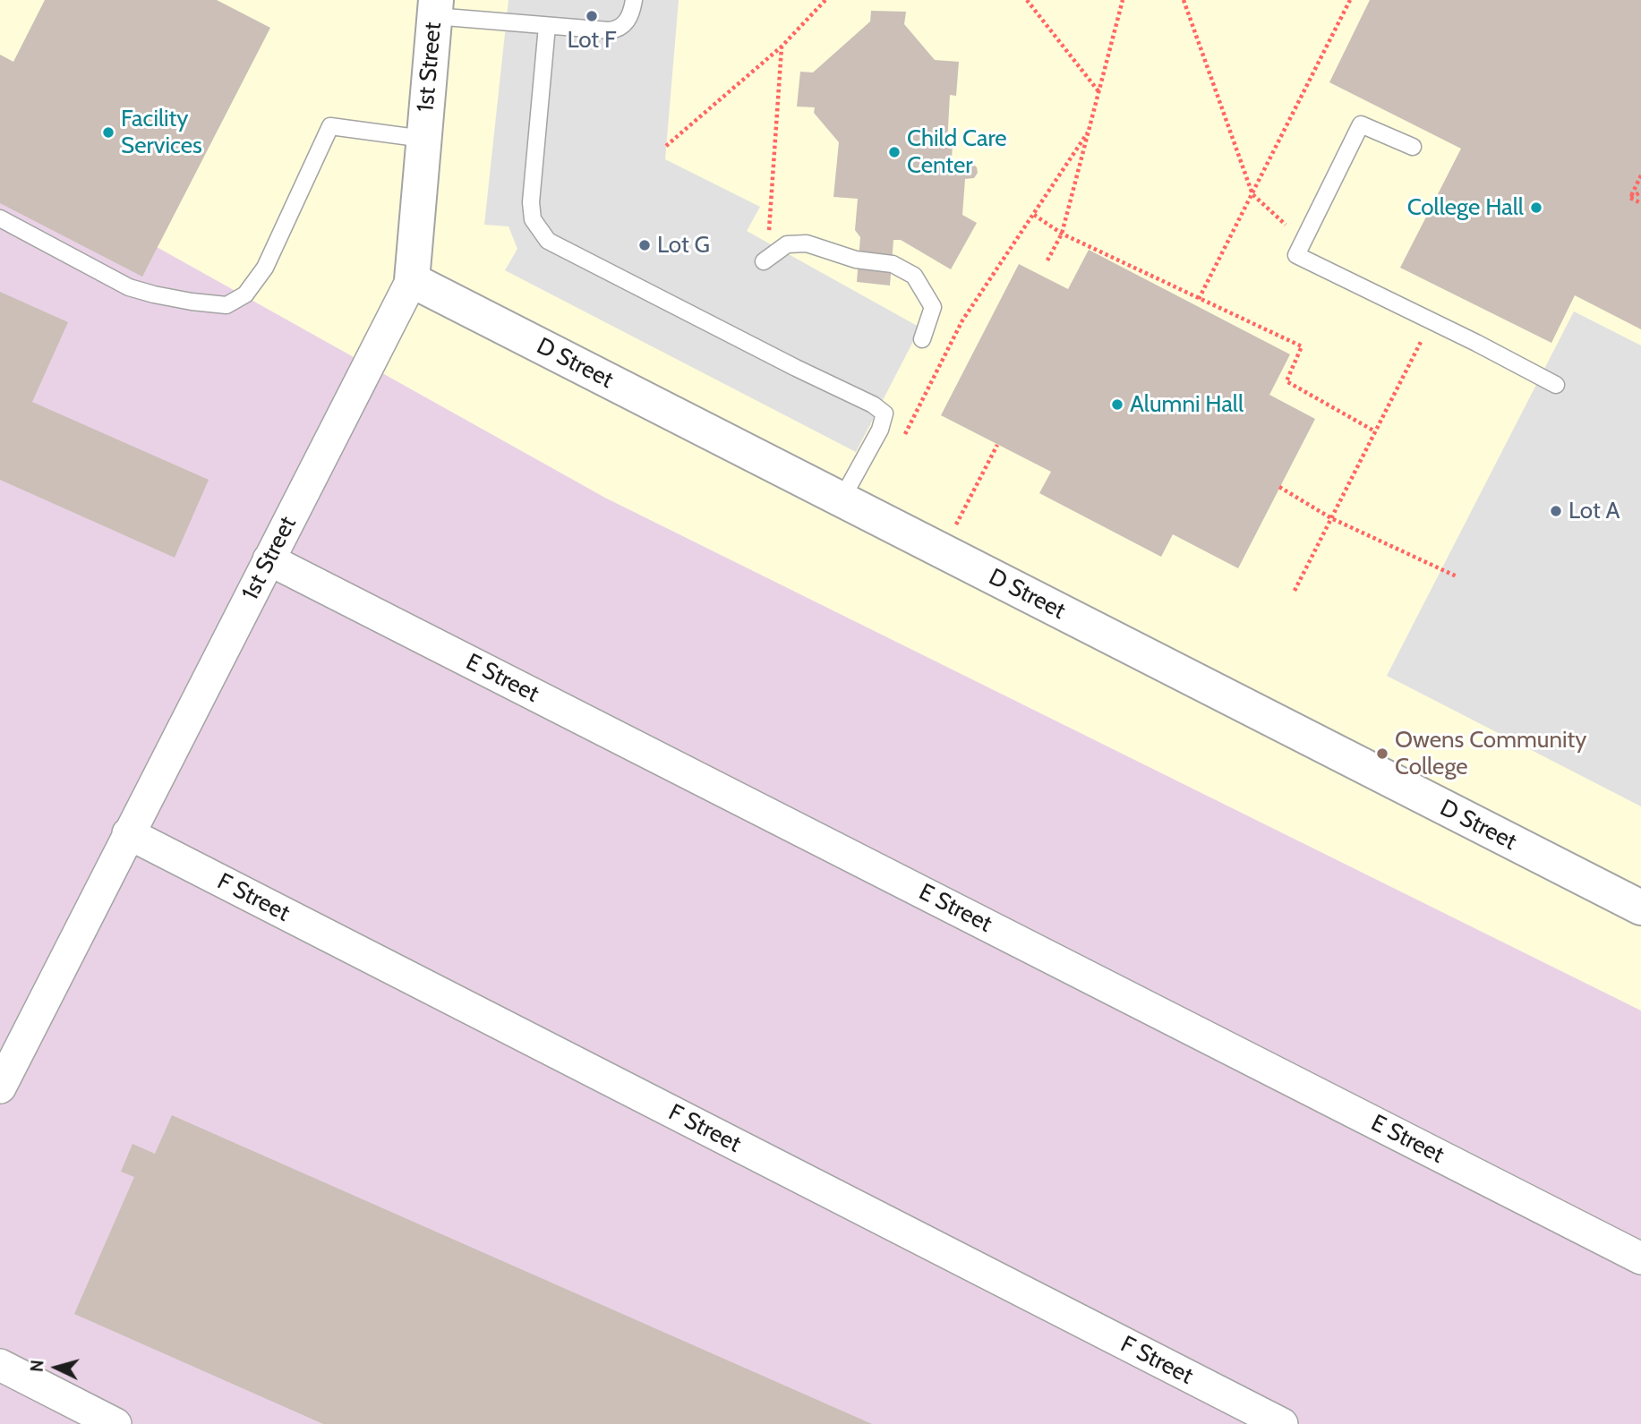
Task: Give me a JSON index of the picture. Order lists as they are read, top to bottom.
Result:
{
  "streets": {
    "street": [
      "1st Street",
      "D Street",
      "E Street",
      "F Street"
    ]
  },
  "crossings": [
    ["1st Street", "D Street"],
    ["1st Street", "E Street"],
    ["1st Street", "F Street"]
  ],
  "places": [
    "Lot F",
    "Facility Services",
    "Child Care Center",
    "College Hall",
    "Lot G",
    "Alumni Hall",
    "Lot A",
    "Owens Community College"
  ],
  "north": "left"
}
